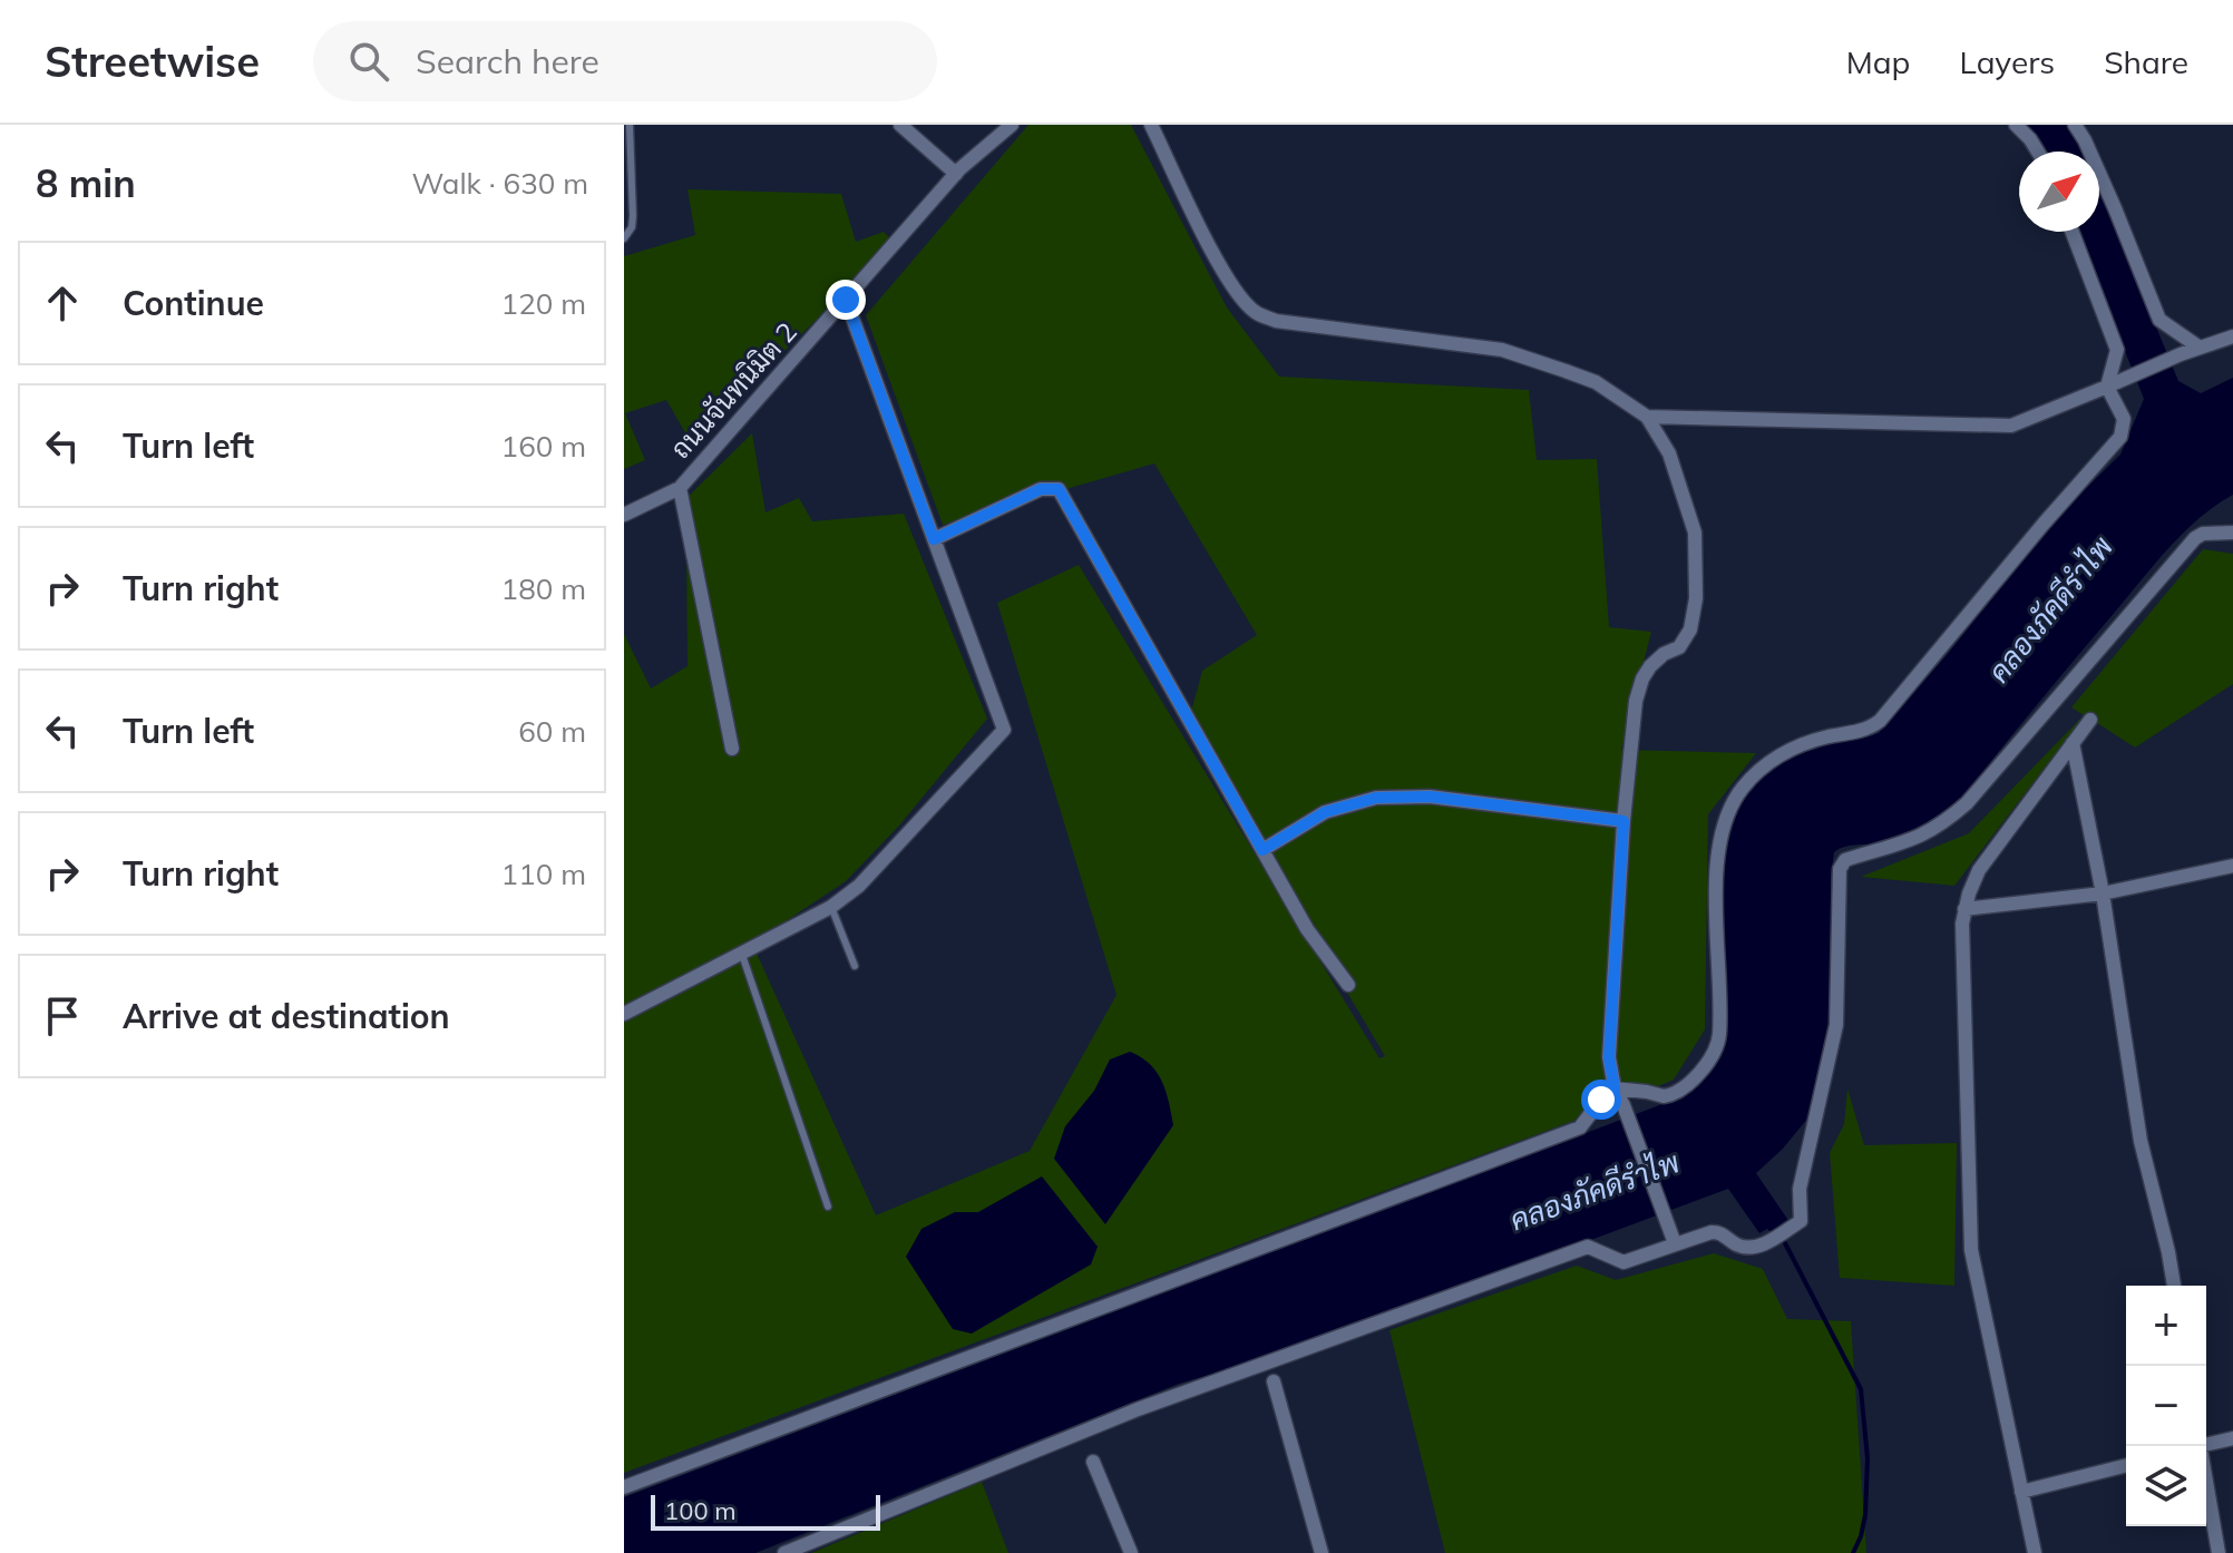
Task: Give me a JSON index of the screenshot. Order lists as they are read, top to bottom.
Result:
{
  "streets": {
    "street": ["ถนนจันทนิมิต 2"]
  },
  "water": ["คลองภัคดีรำไพ"],
  "scale_bar": "100 m",
  "north": "top right",
  "page": {
    "header": "Streetwise",
    "search": "Search here",
    "nav": ["Map", "Layers", "Share"],
    "heading": ["8 min", "Walk · 630 m"],
    "list": [
      ["Continue", "120 m"],
      ["Turn left", "160 m"],
      ["Turn right", "180 m"],
      ["Turn left", "60 m"],
      ["Turn right", "110 m"],
      "Arrive at destination"
    ],
    "map_buttons": ["+", "−"],
    "scale": "100 m"
  }
}
